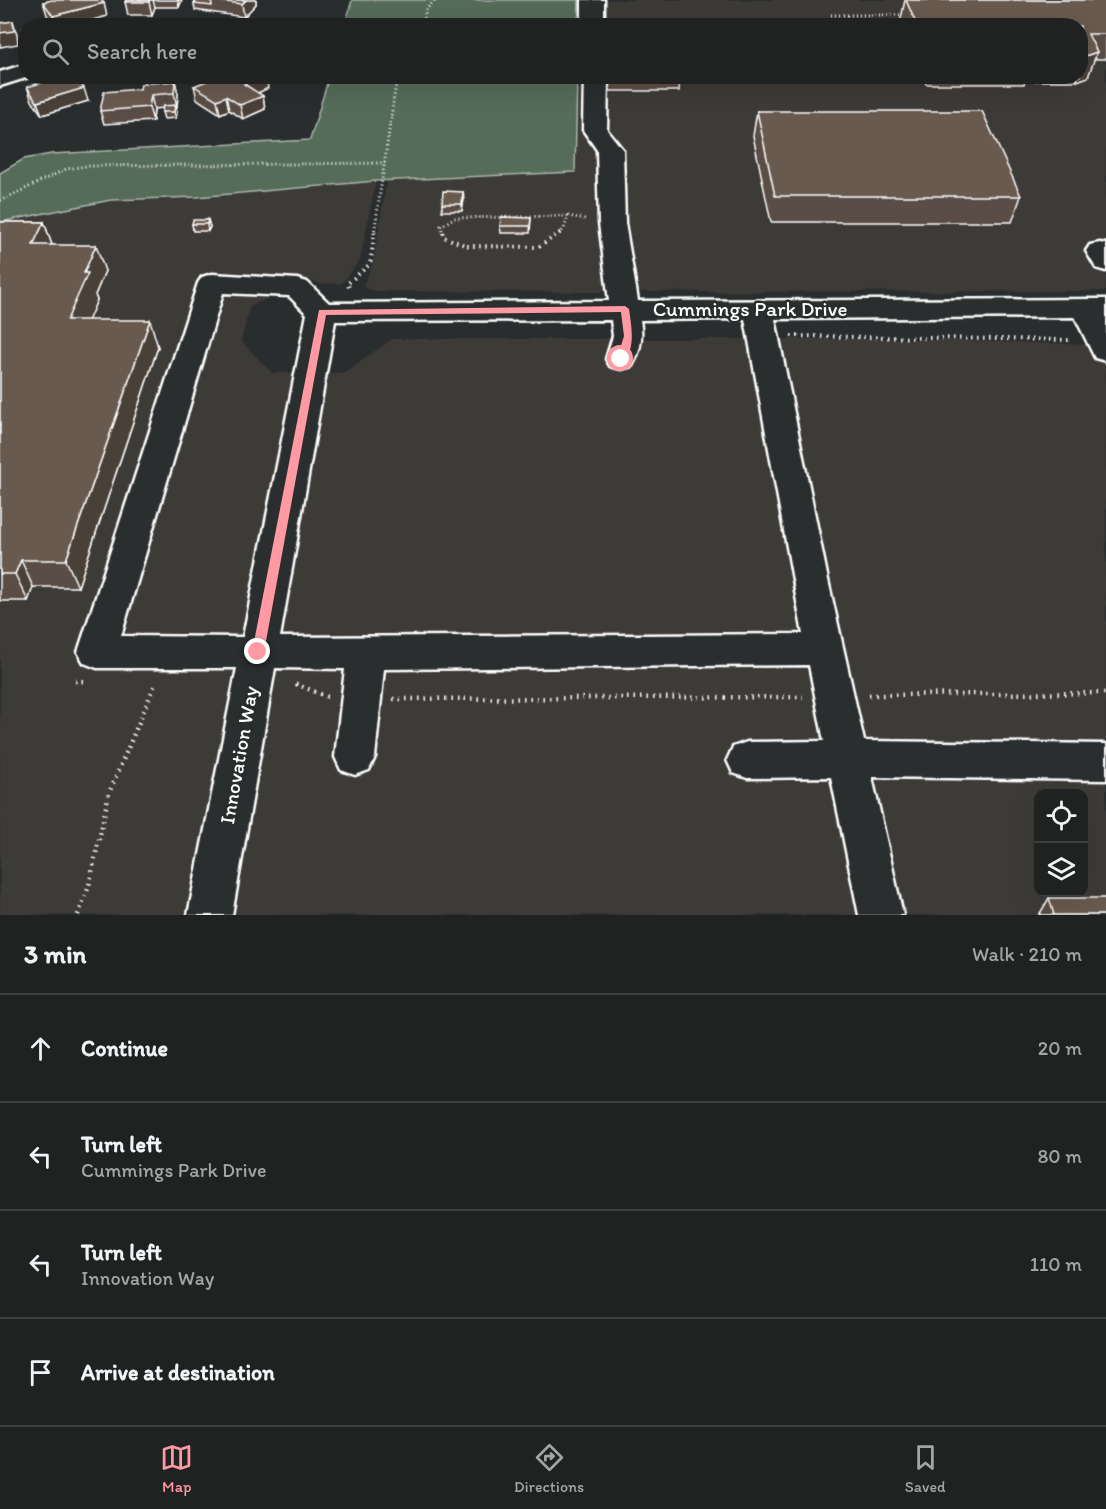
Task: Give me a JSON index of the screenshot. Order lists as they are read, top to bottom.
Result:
{
  "streets": {
    "street": ["Cummings Park Drive", "Innovation Way"]
  },
  "crossings": [
    ["Cummings Park Drive", "Innovation Way"]
  ],
  "page": {
    "search": "Search here",
    "heading": ["3 min", "Walk · 210 m"],
    "list": [
      ["Continue", "20 m"],
      ["Turn left", "Cummings Park Drive", "80 m"],
      ["Turn left", "Innovation Way", "110 m"],
      "Arrive at destination"
    ],
    "nav": ["Map", "Directions", "Saved"]
  }
}
